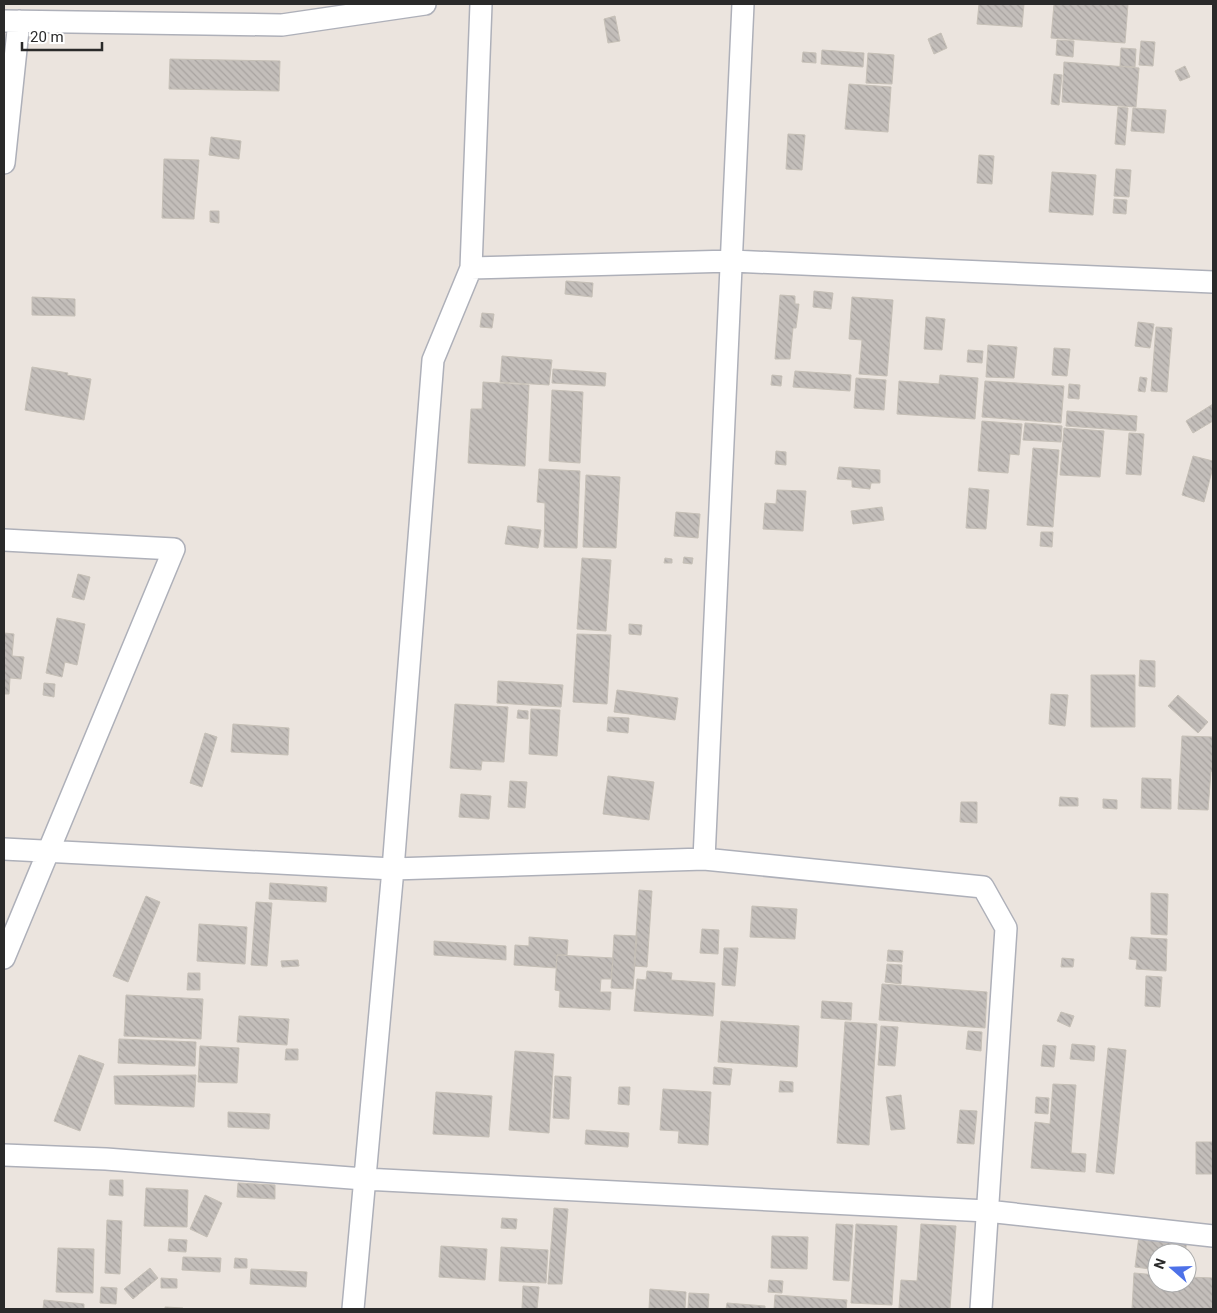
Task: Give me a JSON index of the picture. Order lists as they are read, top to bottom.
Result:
{
  "scale_bar": "20 m",
  "north": "left"
}
